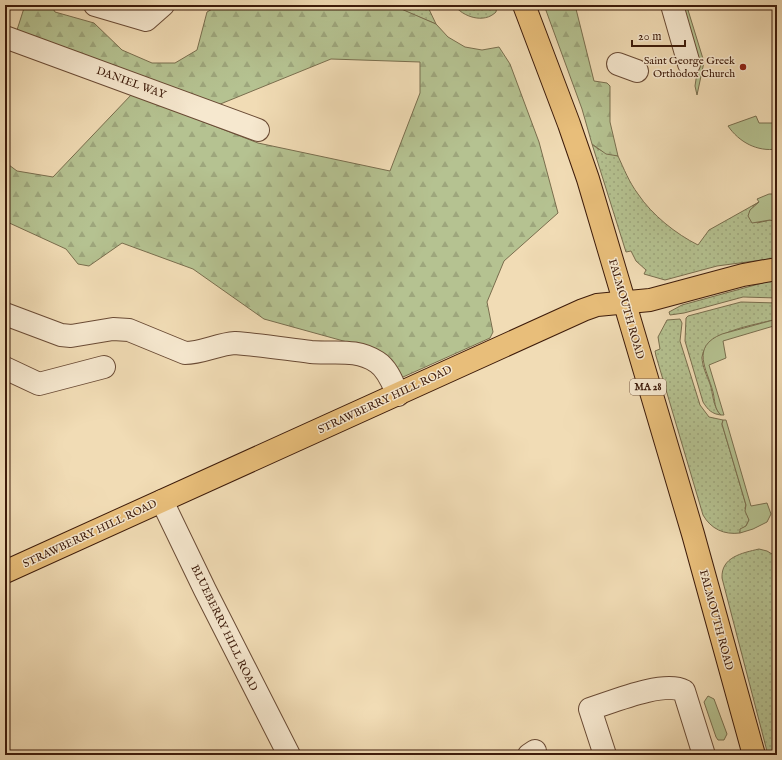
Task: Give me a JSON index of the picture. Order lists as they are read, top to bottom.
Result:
{
  "streets": {
    "main road": ["FALMOUTH ROAD", "MA 28", "STRAWBERRY HILL ROAD"],
    "street": ["DANIEL WAY", "BLUEBERRY HILL ROAD"]
  },
  "crossings": [
    ["FALMOUTH ROAD", "STRAWBERRY HILL ROAD"],
    ["STRAWBERRY HILL ROAD", "BLUEBERRY HILL ROAD"]
  ],
  "places": ["Saint George Greek Orthodox Church"],
  "scale_bar": "20 m"
}
